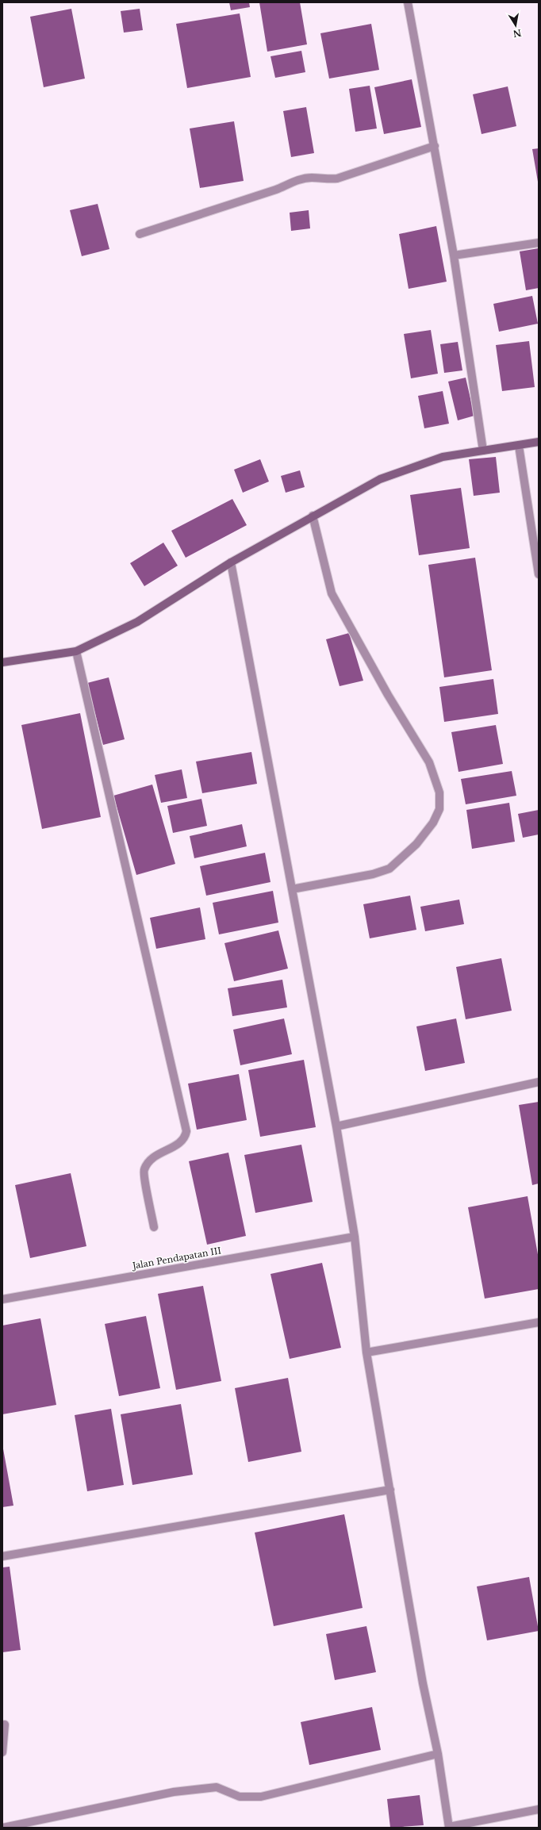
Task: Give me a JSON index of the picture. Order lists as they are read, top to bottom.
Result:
{
  "streets": {
    "street": ["Jalan Pendapatan III"]
  },
  "north": "bottom"
}
